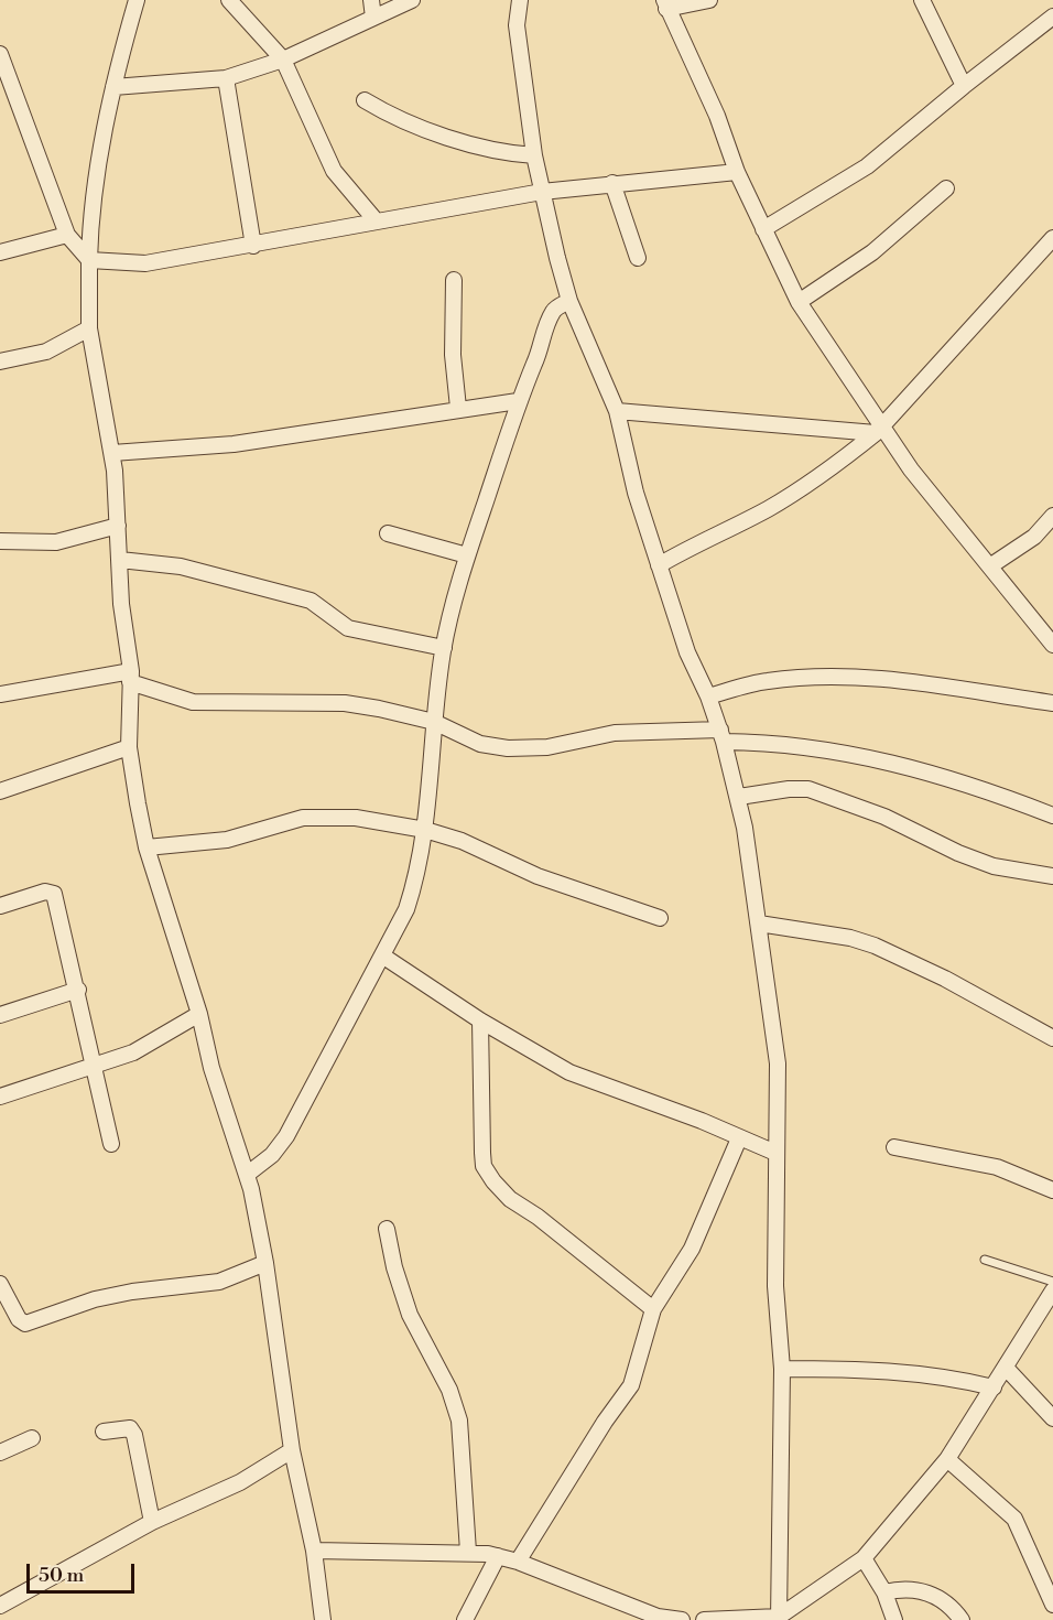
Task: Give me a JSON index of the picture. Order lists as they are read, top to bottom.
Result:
{
  "scale_bar": "50 m"
}
